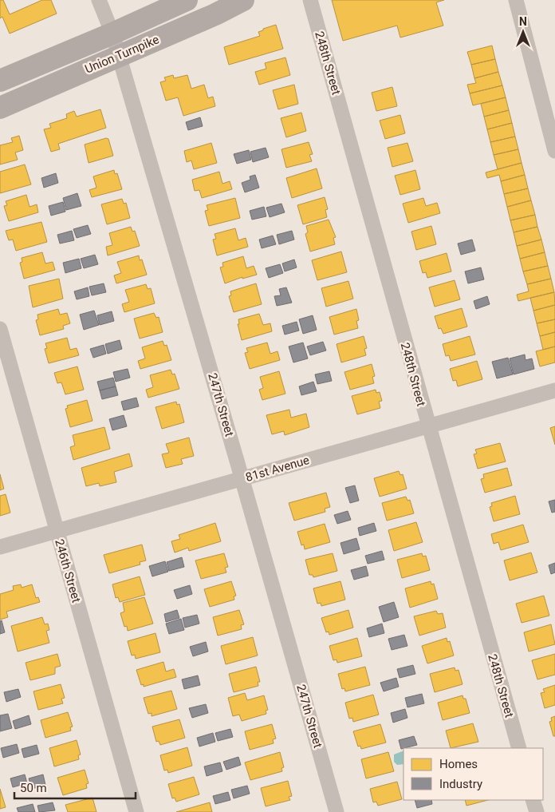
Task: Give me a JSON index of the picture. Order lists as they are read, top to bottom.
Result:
{
  "streets": {
    "main road": ["Union Turnpike"],
    "street": [
      "248th Street",
      "247th Street",
      "81st Avenue",
      "246th Street"
    ]
  },
  "crossings": [
    ["Union Turnpike", "247th Street"],
    ["248th Street", "81st Avenue"],
    ["247th Street", "81st Avenue"],
    ["81st Avenue", "246th Street"]
  ],
  "legend": ["Homes", "Industry"],
  "scale_bar": "50 m",
  "north": "top"
}
